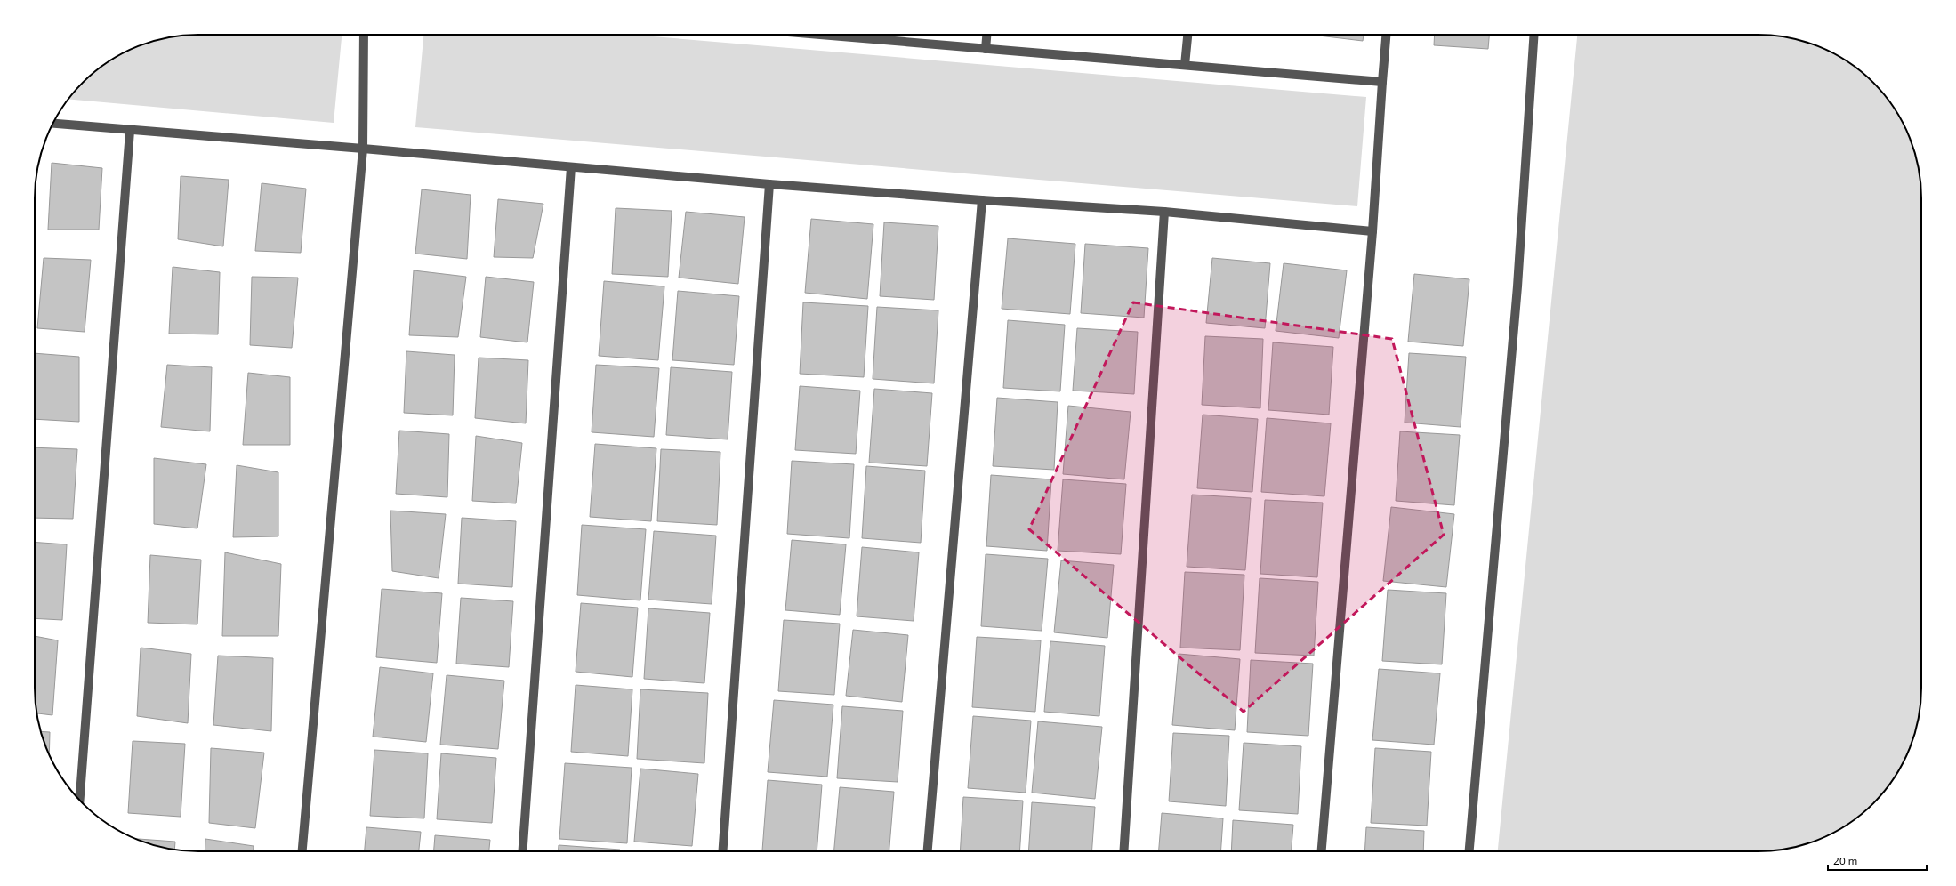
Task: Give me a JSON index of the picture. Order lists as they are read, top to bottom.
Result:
{
  "scale_bar": "20 m"
}
